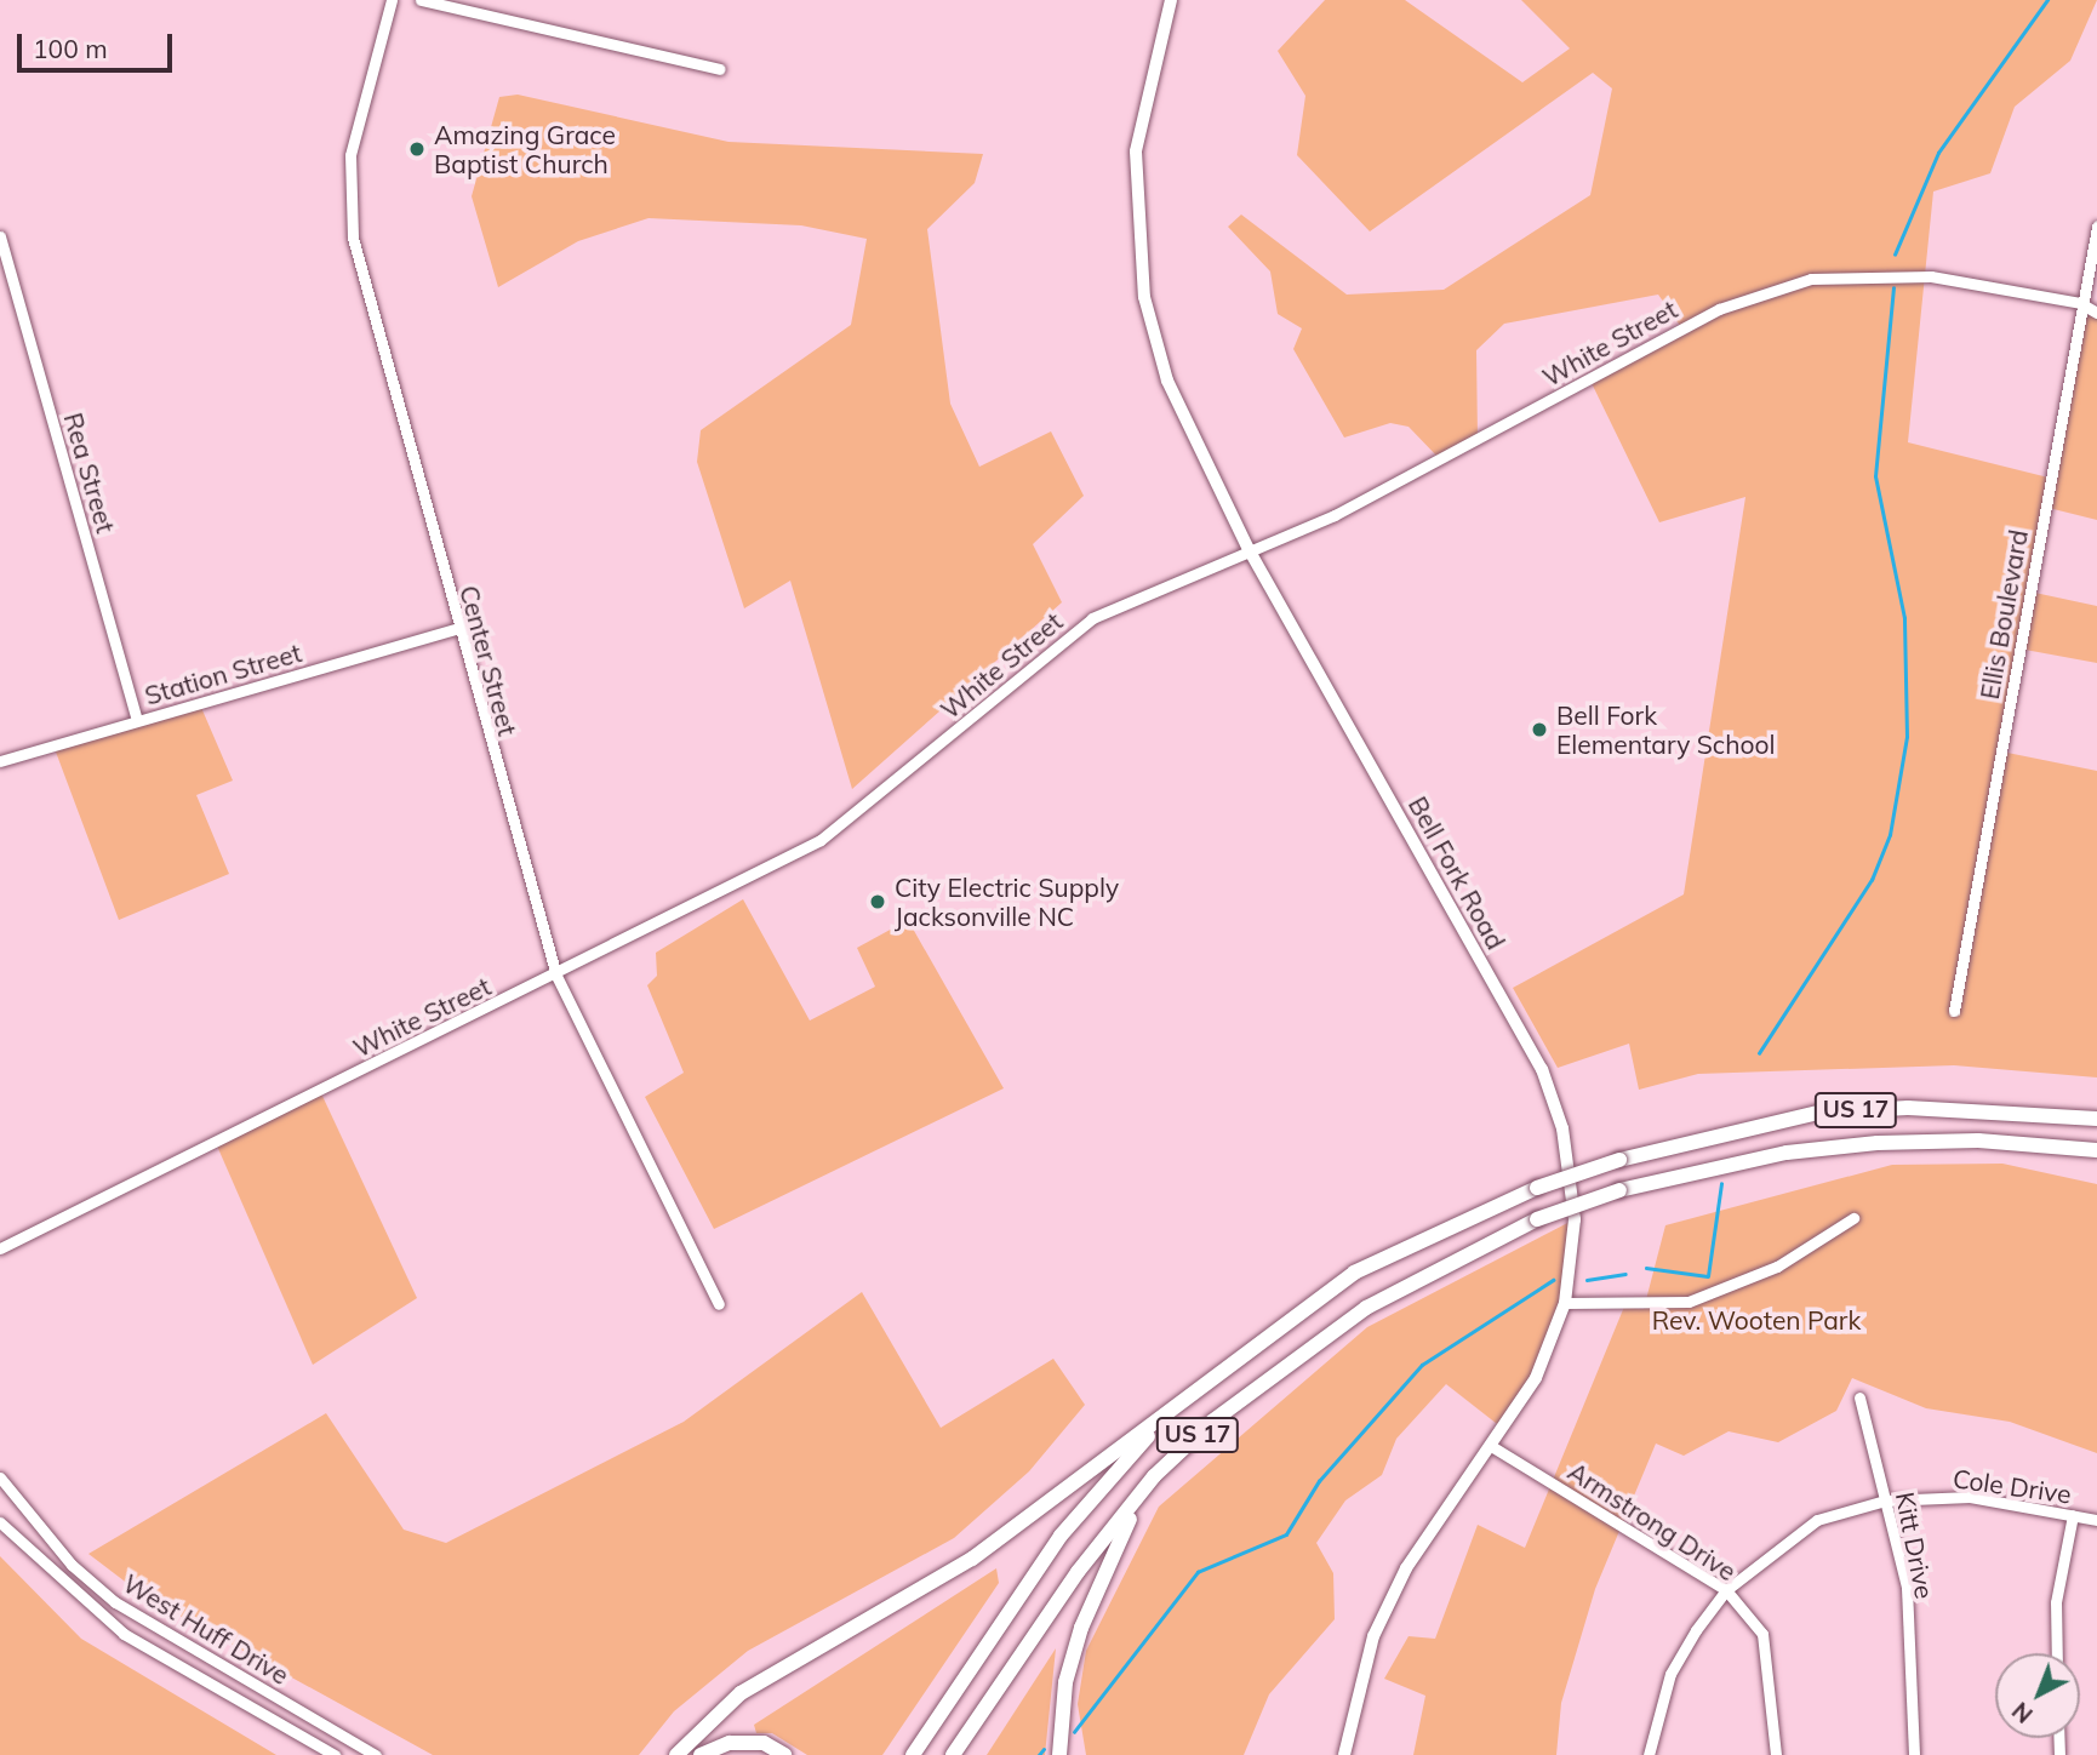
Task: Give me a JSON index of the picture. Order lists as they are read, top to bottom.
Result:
{
  "streets": {
    "highway": ["US 17"],
    "main road": ["Bell Fork Road"],
    "street": [
      "White Street",
      "Rea Street",
      "Ellis Boulevard",
      "Center Street",
      "Station Street",
      "Cole Drive",
      "Armstrong Drive",
      "Kitt Drive",
      "West Huff Drive"
    ]
  },
  "crossings": [
    ["White Street", "Ellis Boulevard"],
    ["White Street", "Center Street"],
    ["White Street", "Bell Fork Road"],
    ["Rea Street", "Station Street"],
    ["Center Street", "Station Street"],
    ["Bell Fork Road", "Armstrong Drive"],
    ["Cole Drive", "Armstrong Drive"],
    ["Cole Drive", "Kitt Drive"]
  ],
  "parks": ["Rev. Wooten Park"],
  "places": ["Amazing Grace Baptist Church", "Bell Fork Elementary School", "City Electric Supply Jacksonville NC"],
  "scale_bar": "100 m",
  "north": "bottom left"
}
